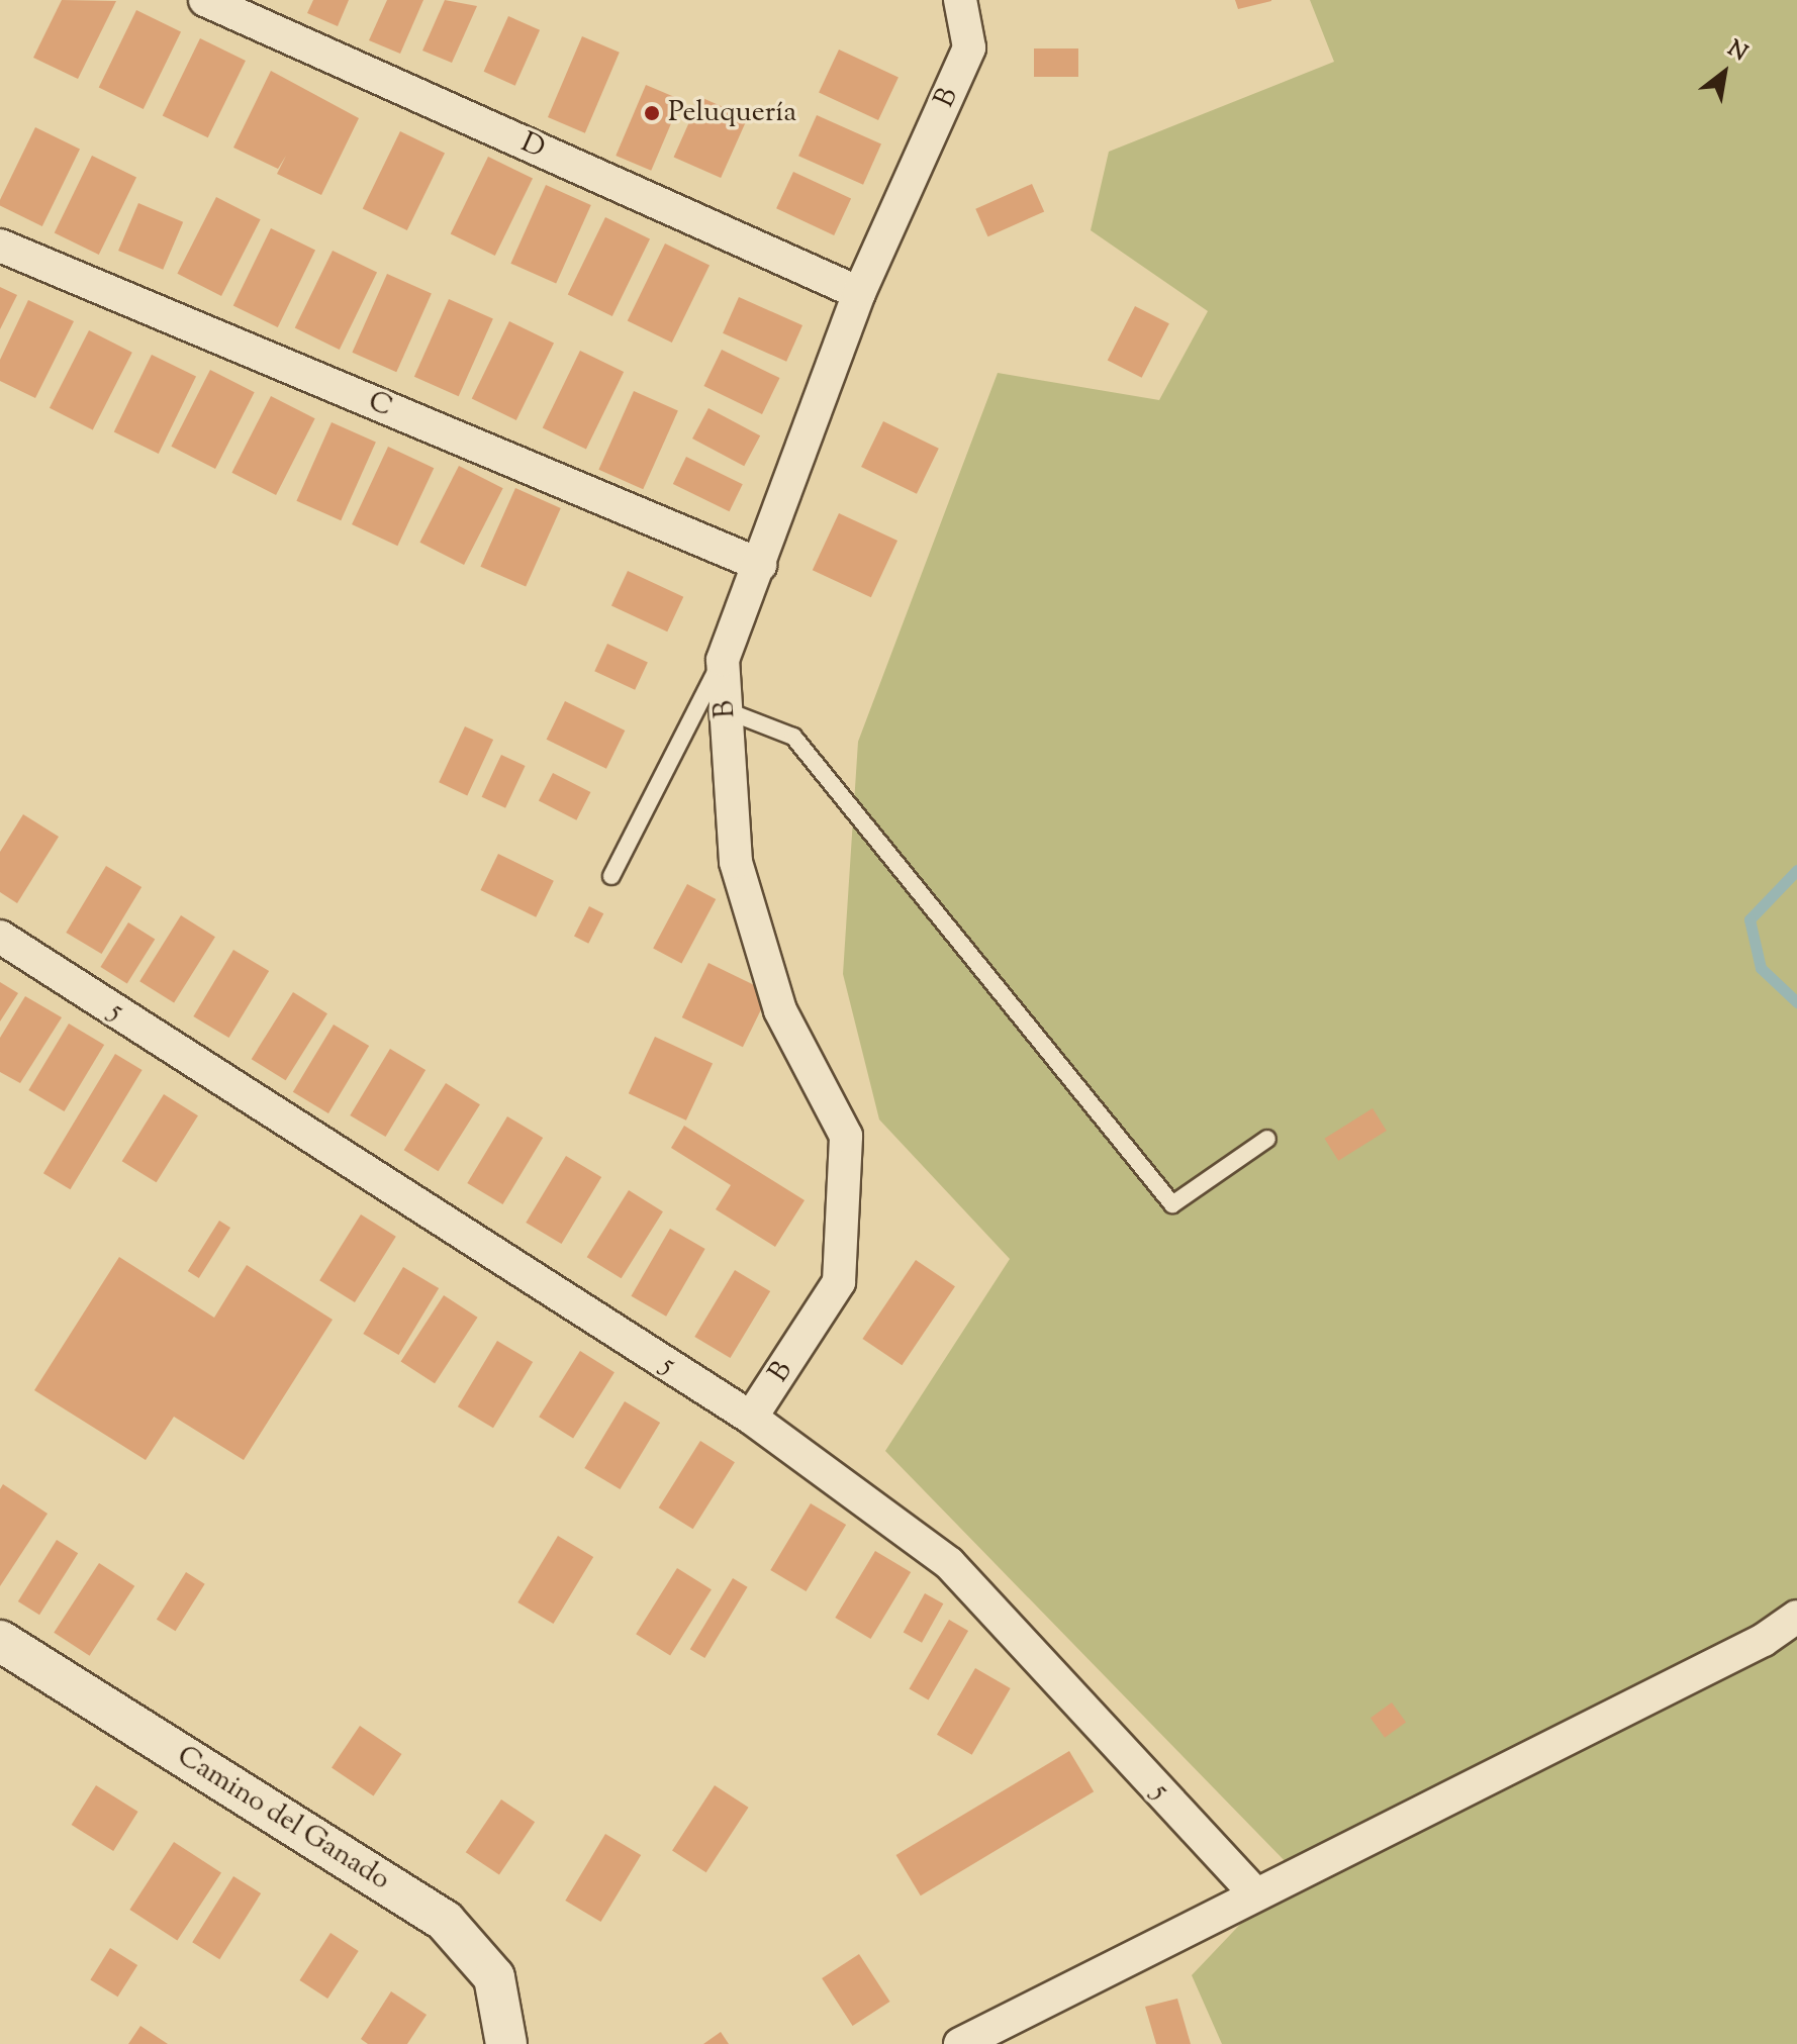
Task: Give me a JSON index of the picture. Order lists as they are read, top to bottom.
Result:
{
  "streets": {
    "street": [
      "B",
      "D",
      "C",
      "5",
      "Camino del Ganado"
    ]
  },
  "crossings": [
    ["B", "D"],
    ["B", "C"],
    ["B", "5"]
  ],
  "places": ["Peluquería"],
  "north": "top right"
}
